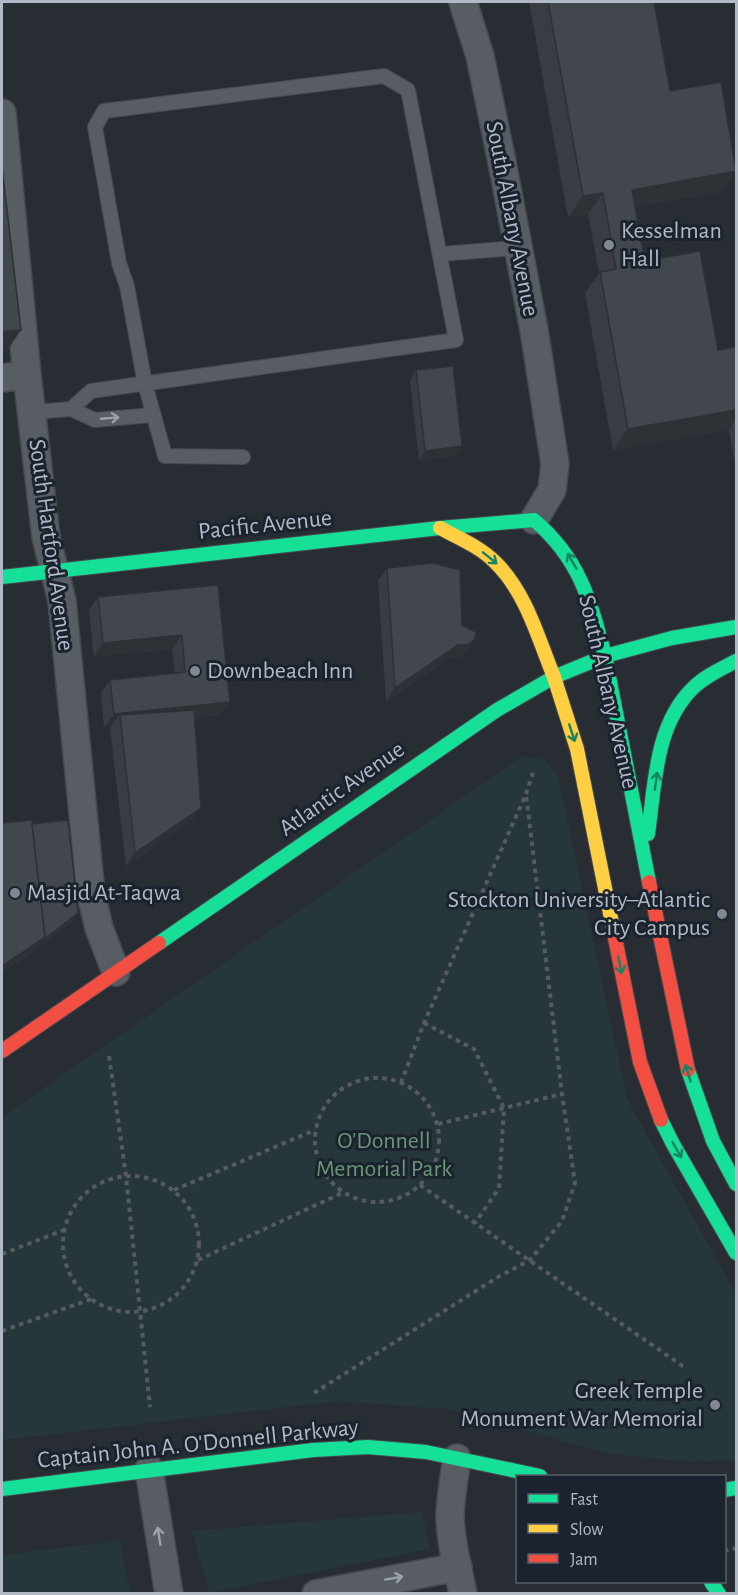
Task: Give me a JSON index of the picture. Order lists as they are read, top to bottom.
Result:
{
  "streets": {
    "main road": [
      "South Albany Avenue",
      "Pacific Avenue",
      "Atlantic Avenue",
      "Captain John A. O'Donnell Parkway"
    ],
    "street": ["South Hartford Avenue"]
  },
  "crossings": [
    ["South Albany Avenue", "Pacific Avenue"],
    ["South Albany Avenue", "Atlantic Avenue"],
    ["Pacific Avenue", "South Hartford Avenue"],
    ["South Hartford Avenue", "Atlantic Avenue"]
  ],
  "parks": ["O'Donnell Memorial Park"],
  "places": [
    "Kesselman Hall",
    "Downbeach Inn",
    "Masjid At-Taqwa",
    "Stockton University–Atlantic City Campus",
    "Greek Temple Monument War Memorial"
  ],
  "legend": ["Fast", "Slow", "Jam"]
}
